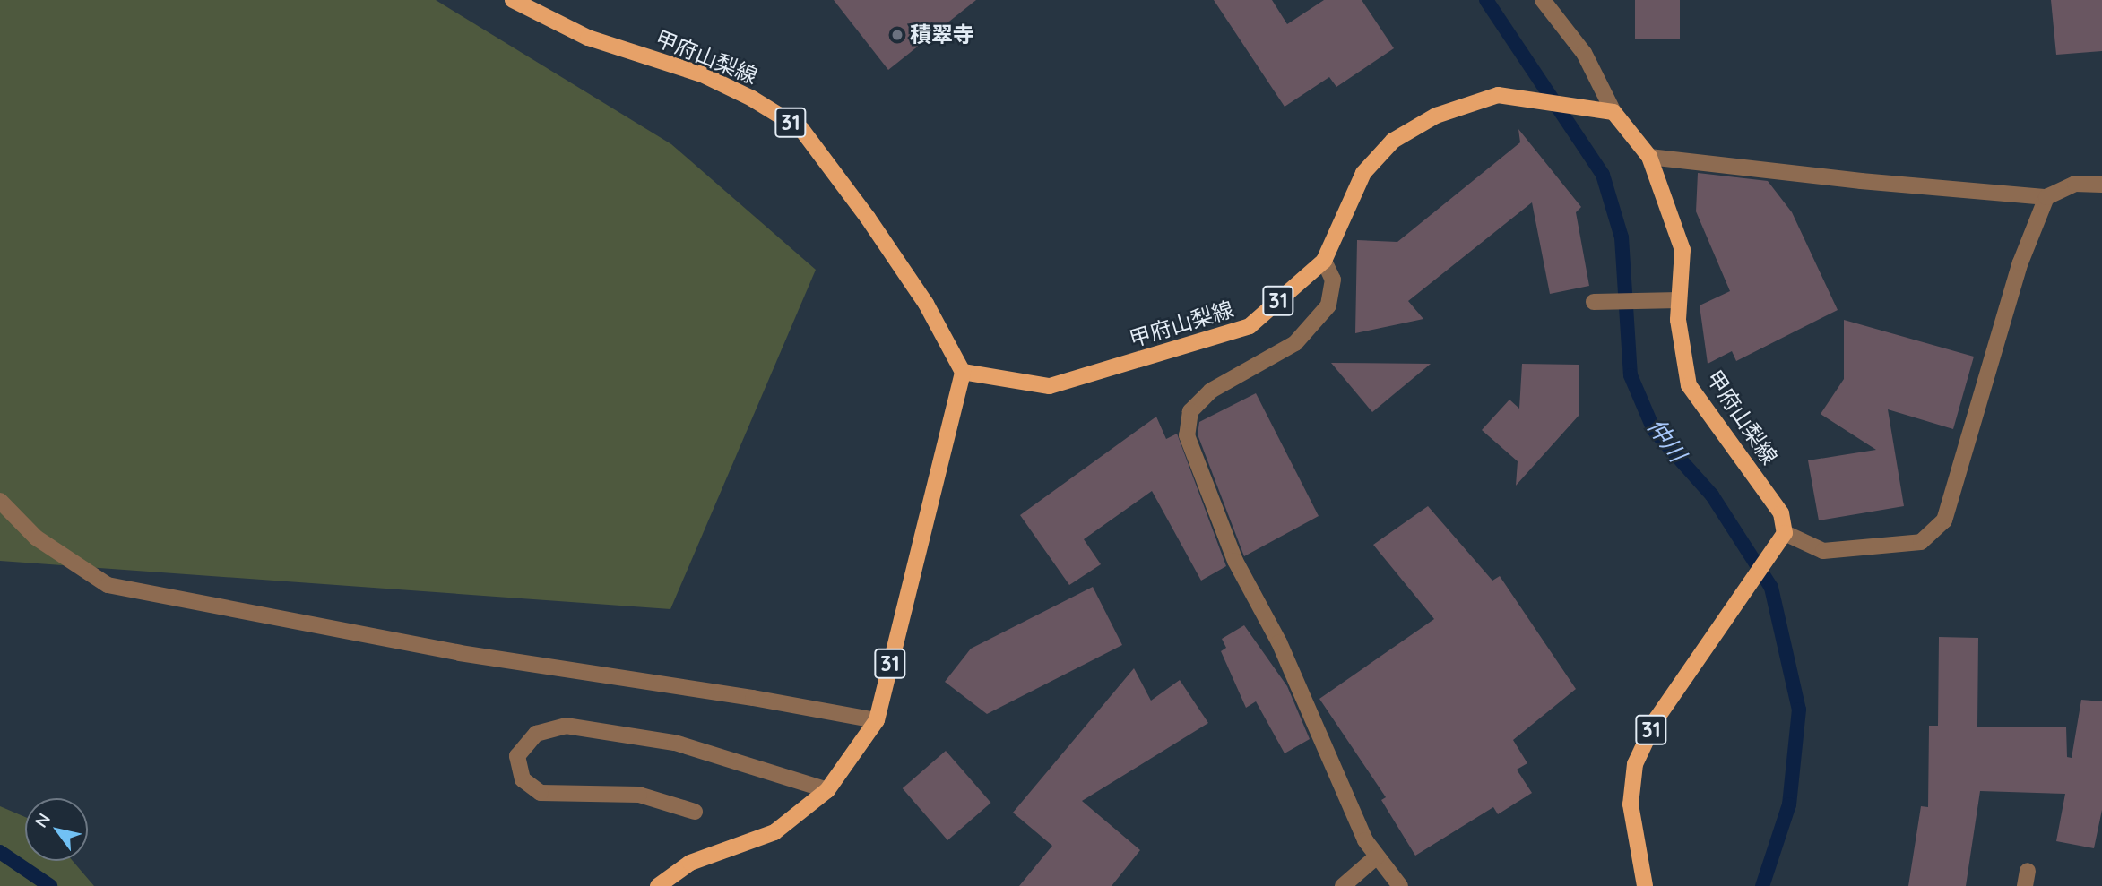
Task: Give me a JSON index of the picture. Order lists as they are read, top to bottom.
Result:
{
  "streets": {
    "main road": ["甲府山梨線", "31"]
  },
  "crossings": [
    ["甲府山梨線", "31"]
  ],
  "water": ["仲川"],
  "places": ["積翠寺"],
  "north": "top left"
}
